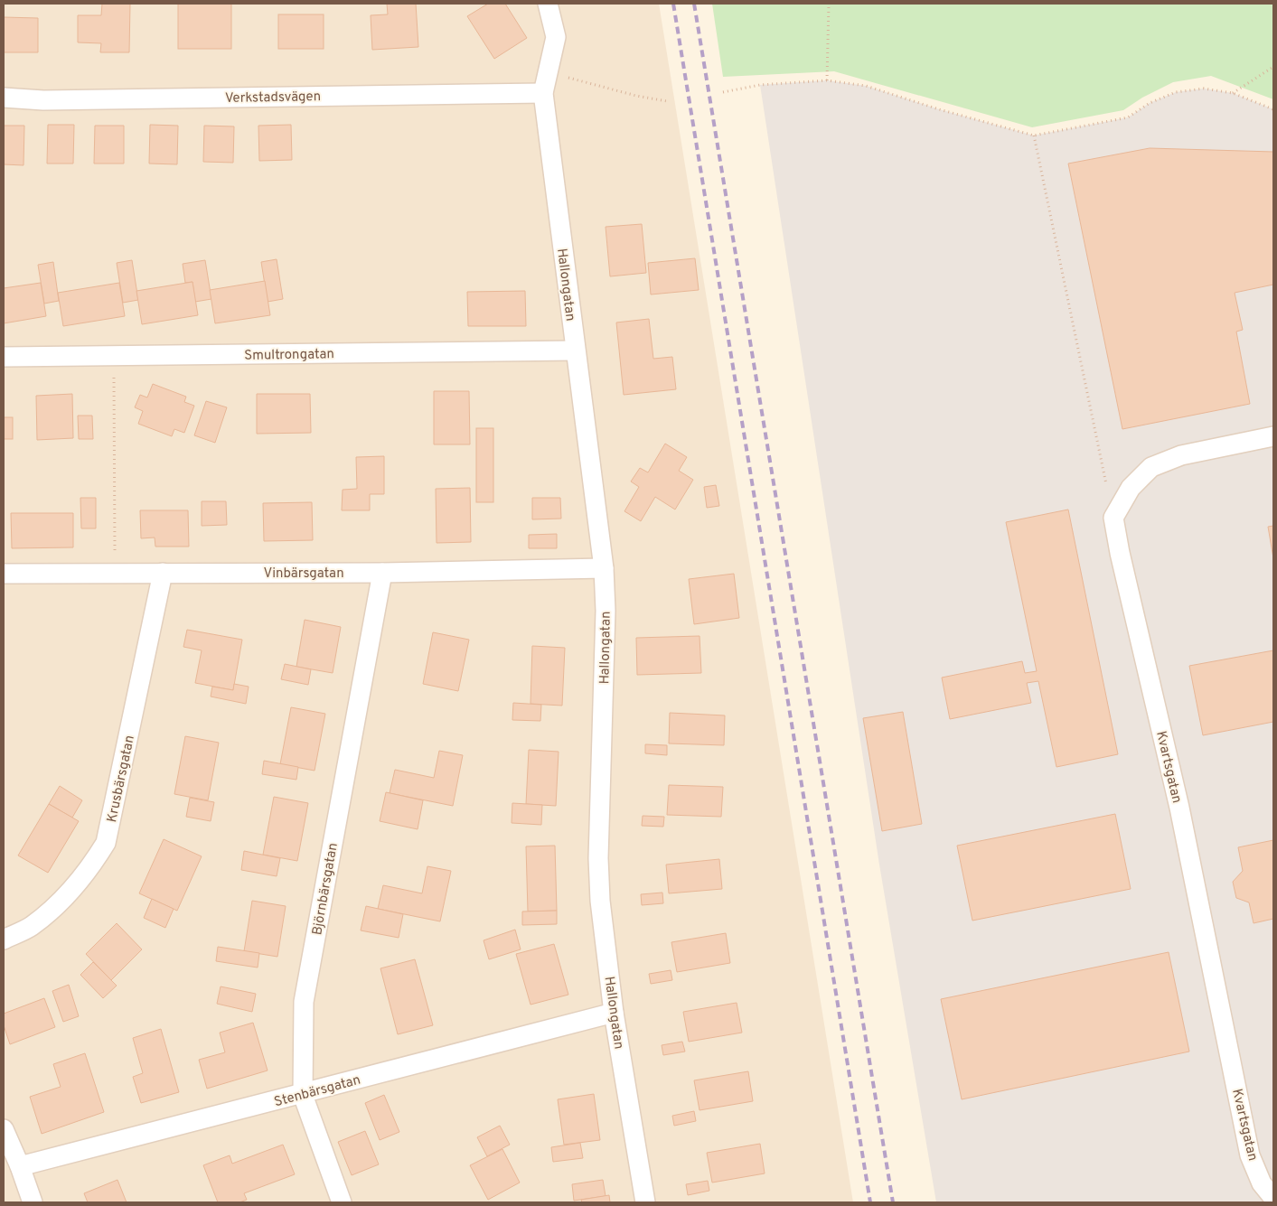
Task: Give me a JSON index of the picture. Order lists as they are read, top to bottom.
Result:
{
  "streets": {
    "street": [
      "Verkstadsvägen",
      "Hallongatan",
      "Smultrongatan",
      "Vinbärsgatan",
      "Kvartsgatan",
      "Krusbärsgatan",
      "Björnbärsgatan",
      "Stenbärsgatan"
    ]
  },
  "crossings": [
    ["Verkstadsvägen", "Hallongatan"],
    ["Hallongatan", "Smultrongatan"],
    ["Hallongatan", "Vinbärsgatan"],
    ["Hallongatan", "Stenbärsgatan"],
    ["Vinbärsgatan", "Krusbärsgatan"],
    ["Vinbärsgatan", "Björnbärsgatan"],
    ["Björnbärsgatan", "Stenbärsgatan"]
  ]
}
